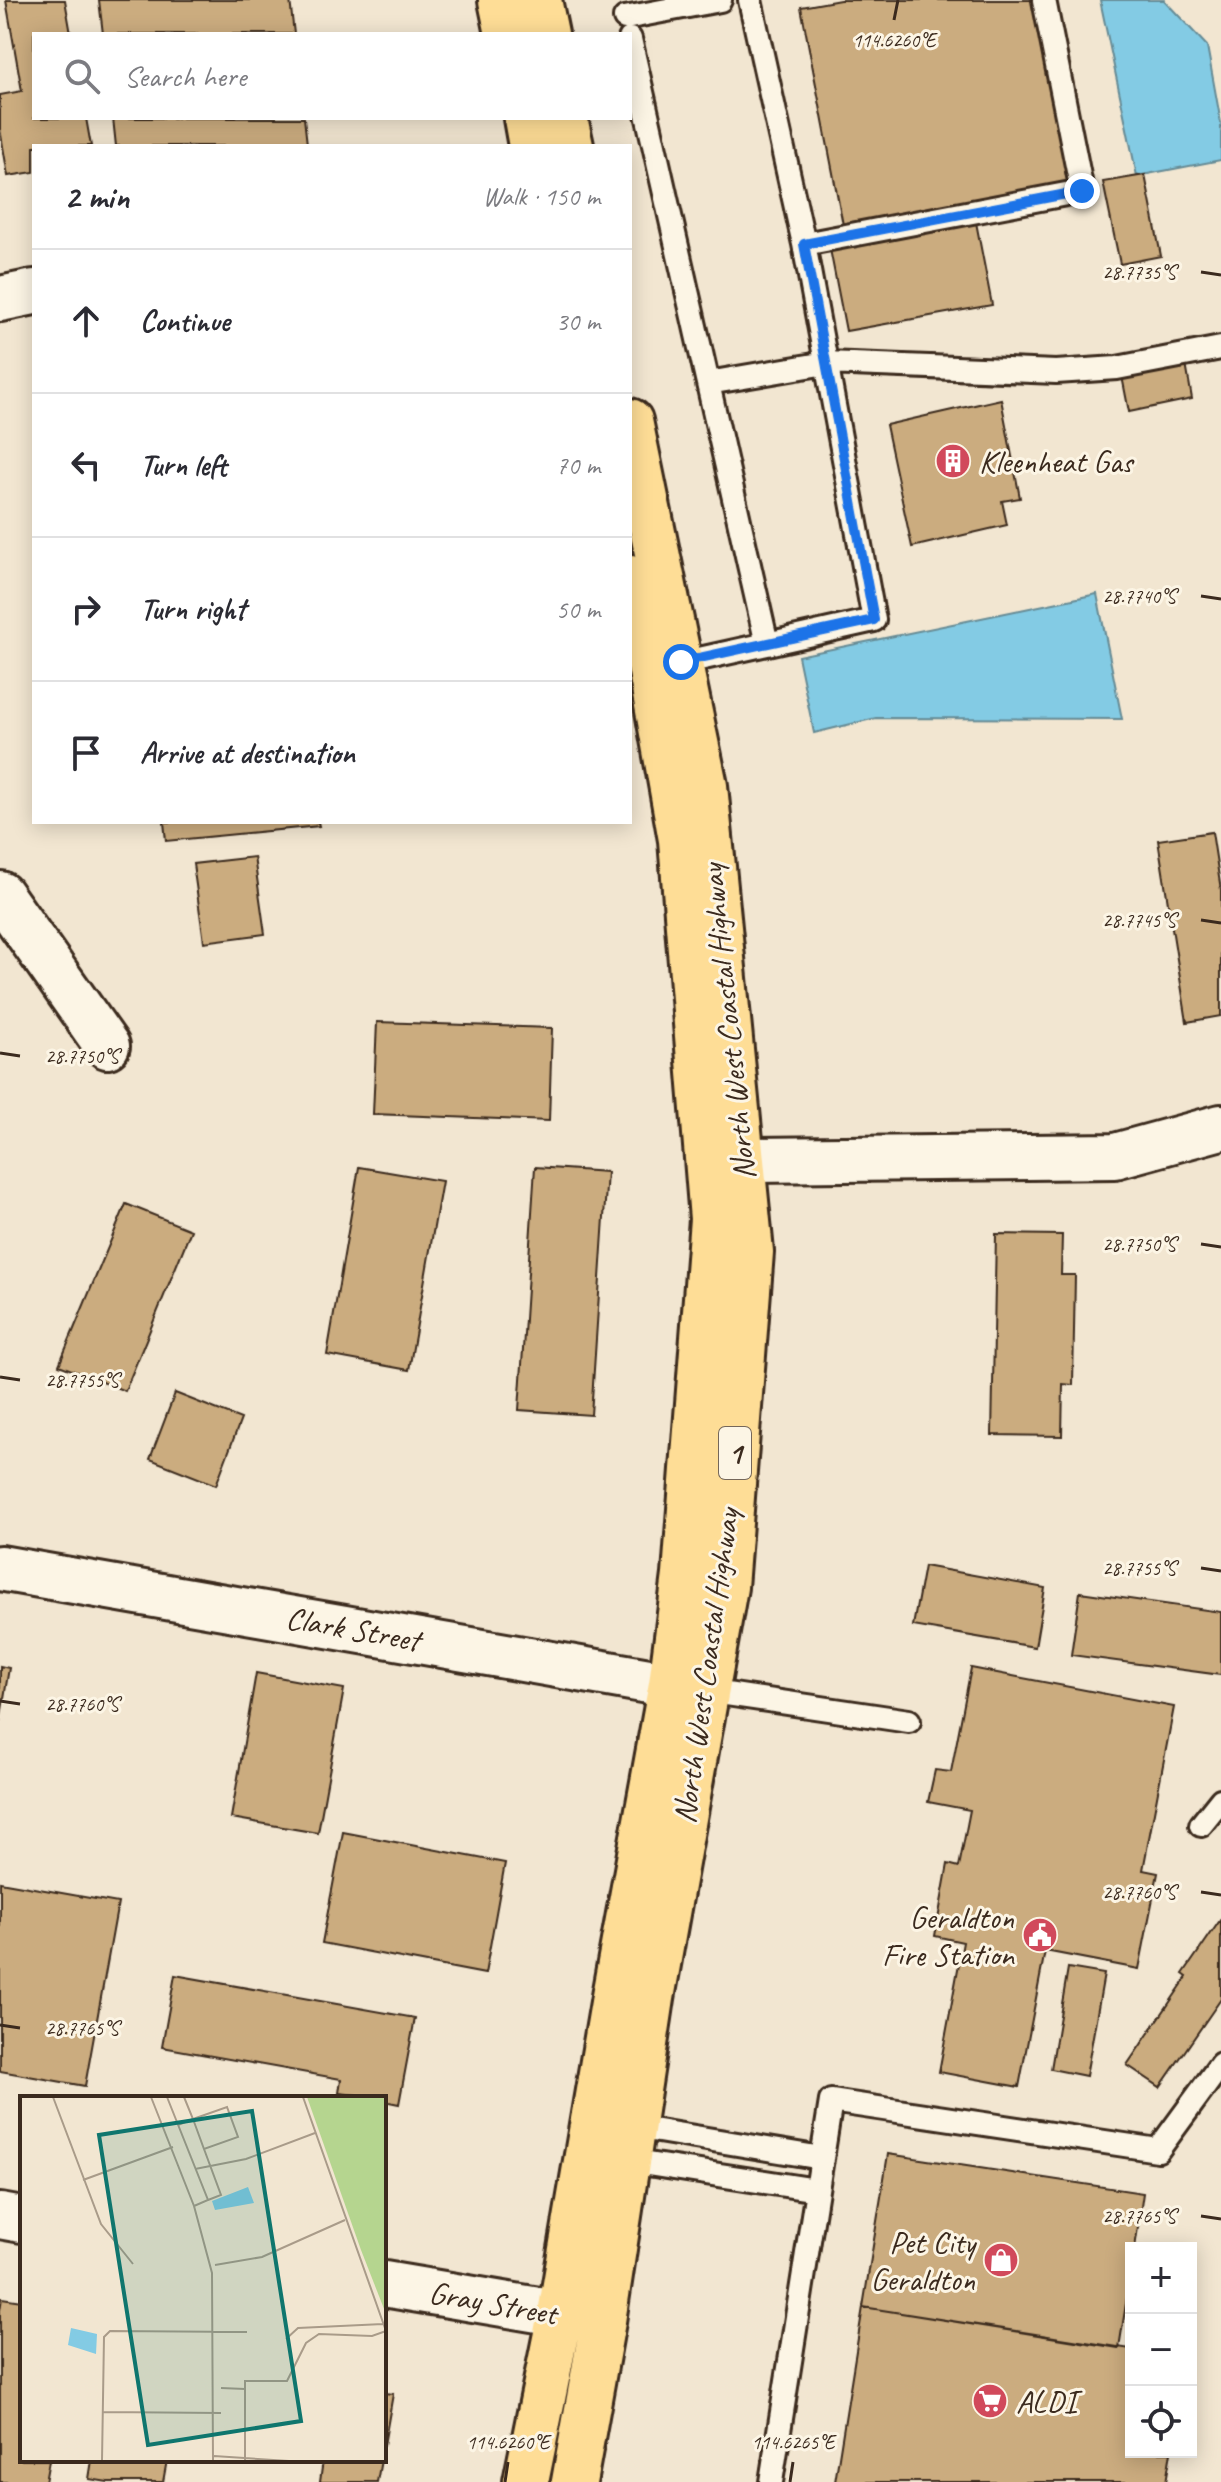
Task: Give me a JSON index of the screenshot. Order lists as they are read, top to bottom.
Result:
{
  "streets": {
    "highway": ["North West Coastal Highway", "1"],
    "street": ["Clark Street", "Gray Street"]
  },
  "crossings": [
    ["North West Coastal Highway", "Clark Street"],
    ["North West Coastal Highway", "Gray Street"]
  ],
  "places": {
    "building": ["Kleenheat Gas"],
    "public building": ["Geraldton Fire Station"],
    "shop": ["Pet City Geraldton"],
    "supermarket": ["ALDI"]
  },
  "page": {
    "search": "Search here",
    "heading": ["2 min", "Walk · 150 m"],
    "list": [
      ["Continue", "30 m"],
      ["Turn left", "70 m"],
      ["Turn right", "50 m"],
      "Arrive at destination"
    ],
    "map_buttons": ["+", "−"]
  },
  "coordinates": [
    "114.6260°E",
    "28.7735°S",
    "28.7740°S",
    "28.7745°S",
    "28.7750°S",
    "28.7755°S",
    "28.7760°S",
    "28.7765°S",
    "114.6265°E"
  ]
}
